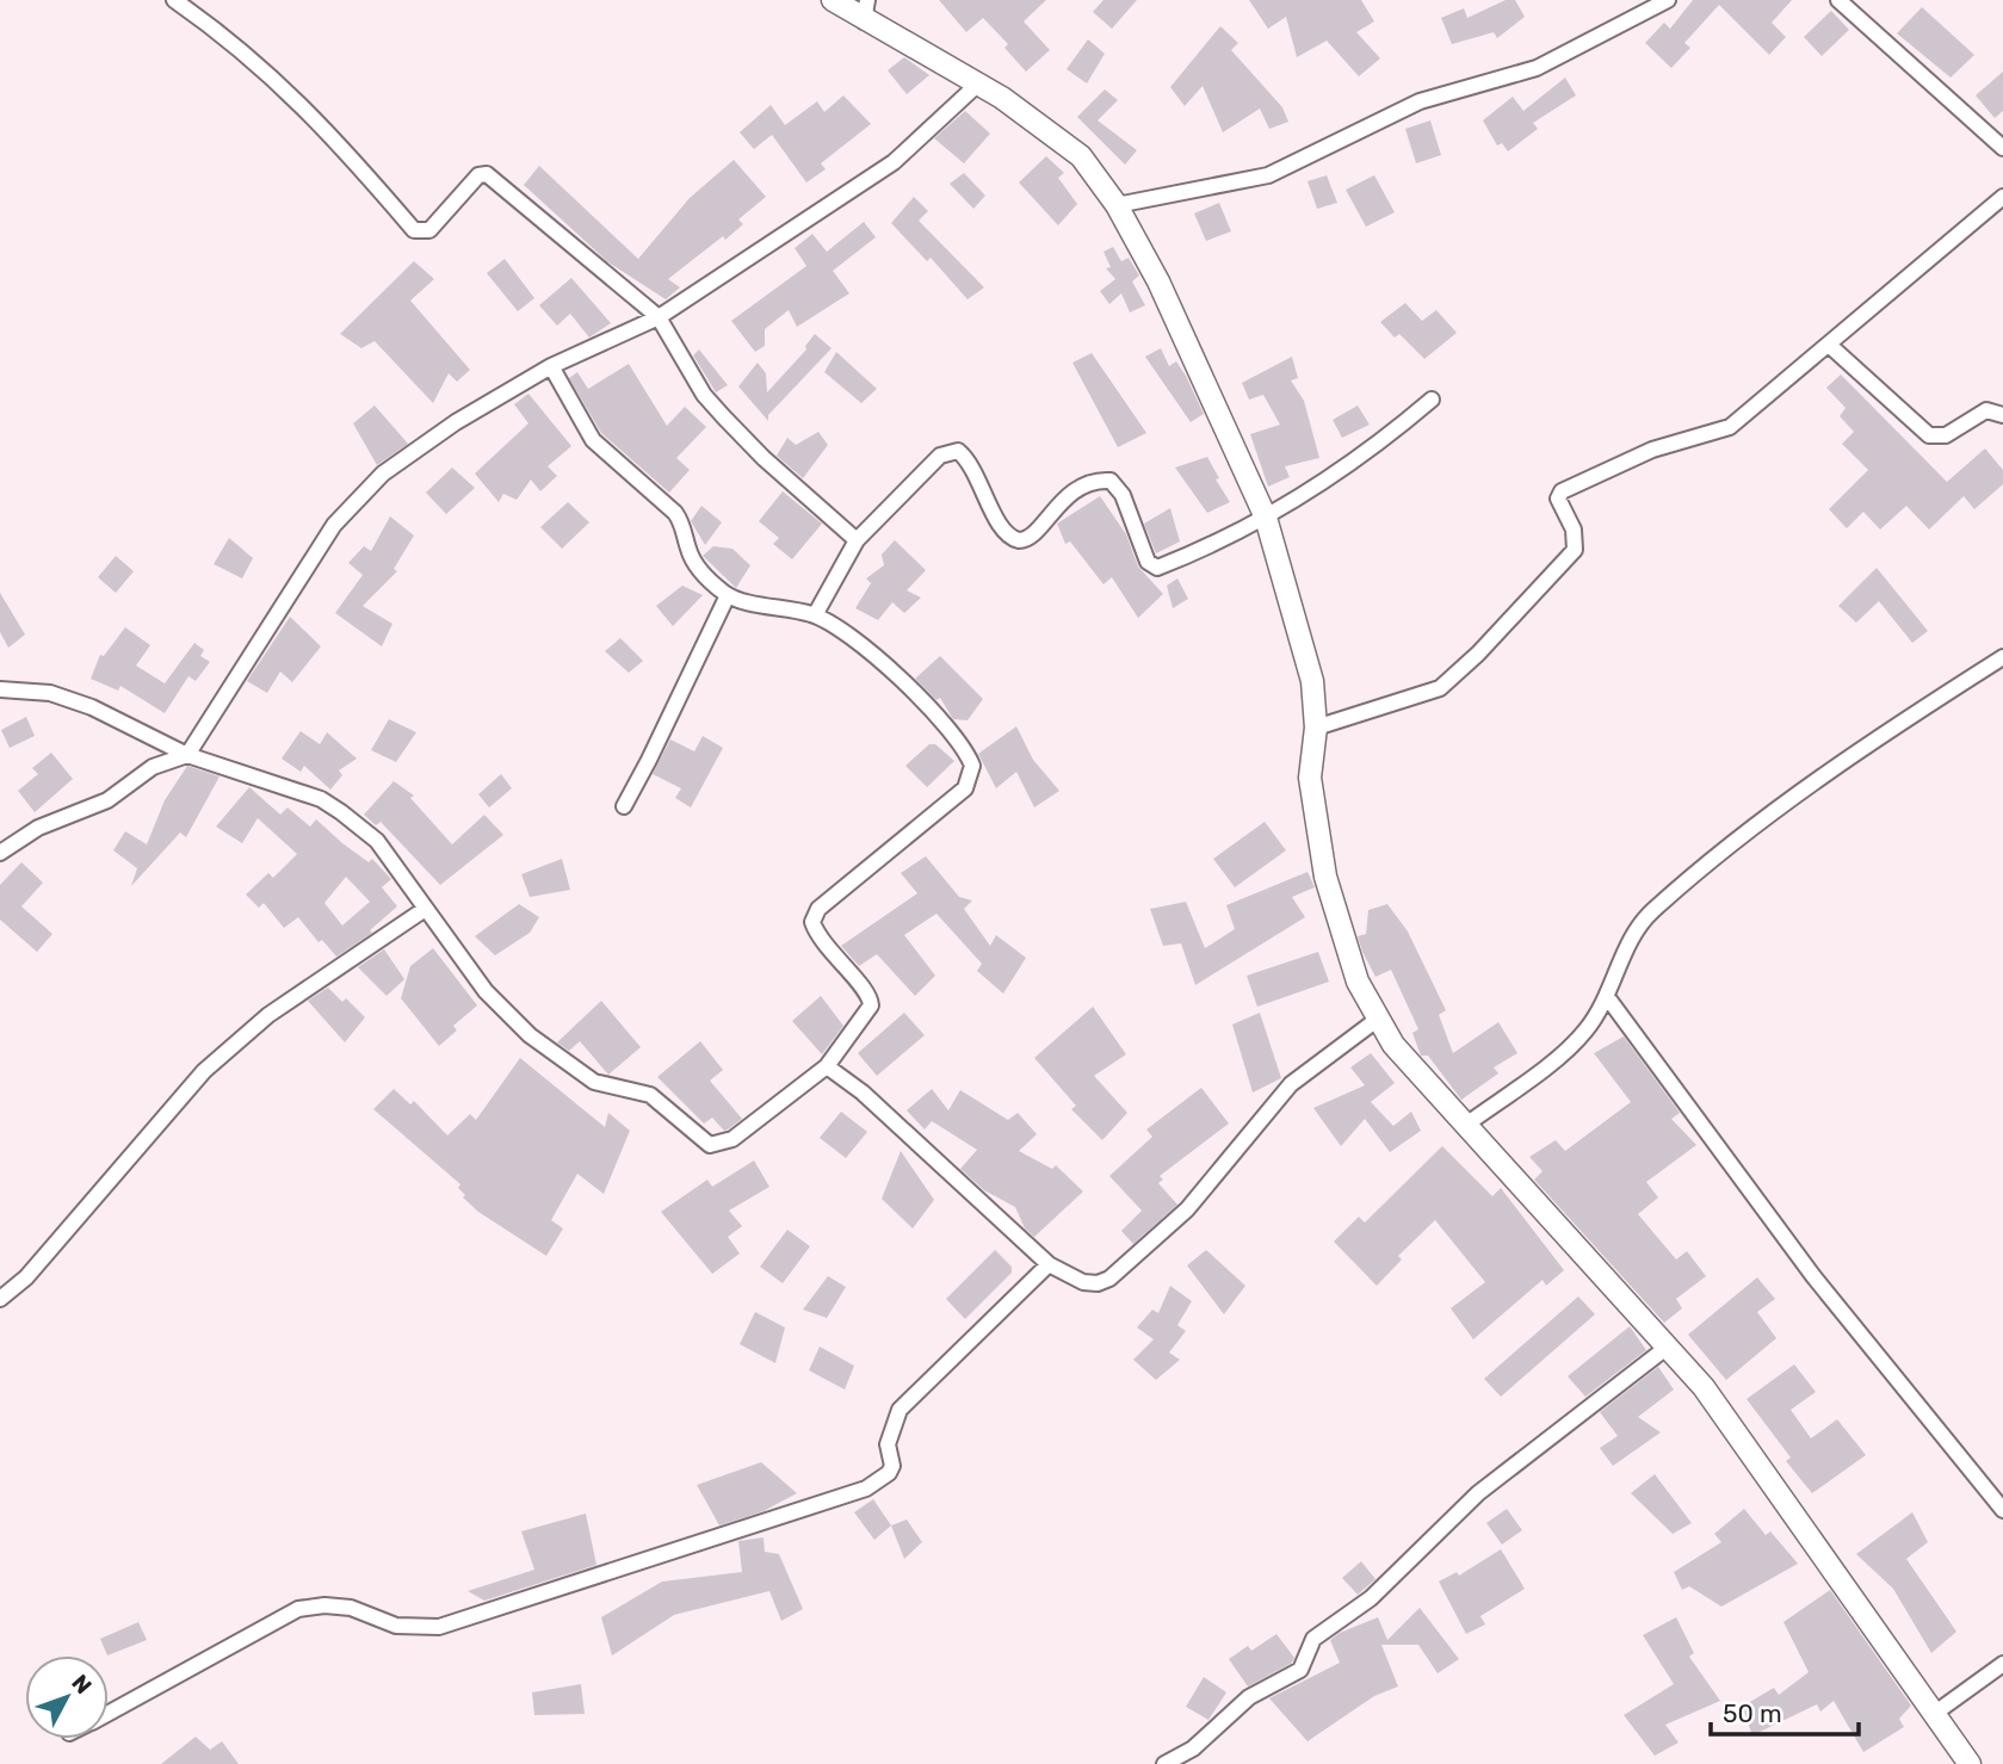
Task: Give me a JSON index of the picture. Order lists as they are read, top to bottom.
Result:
{
  "scale_bar": "50 m",
  "north": "top right"
}
